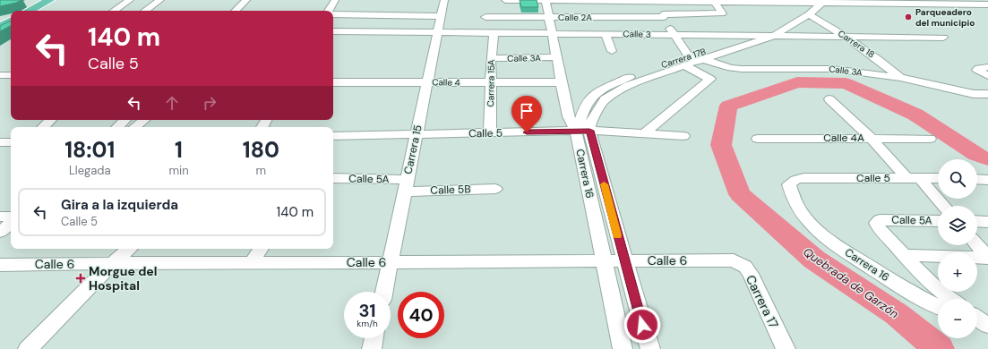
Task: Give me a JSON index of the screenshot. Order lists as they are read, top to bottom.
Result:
{
  "streets": {
    "street": [
      "Calle 2A",
      "Calle 3",
      "Carrera 18",
      "Calle 3A",
      "Carrera 17B",
      "Calle 4",
      "Carrera 15A",
      "Calle 5",
      "Calle 4A",
      "Carrera 15",
      "Carrera 16",
      "Calle 5A",
      "Calle 5B",
      "Calle 6",
      "Carrera 17"
    ]
  },
  "crossings": [
    ["Calle 2A", "Carrera 16"],
    ["Calle 3", "Carrera 18"],
    ["Calle 3", "Carrera 17B"],
    ["Calle 3", "Carrera 15A"],
    ["Calle 3", "Carrera 15"],
    ["Calle 3", "Carrera 16"],
    ["Carrera 18", "Calle 3A"],
    ["Carrera 18", "Carrera 17B"],
    ["Calle 3A", "Carrera 17B"],
    ["Calle 3A", "Carrera 15A"],
    ["Calle 3A", "Carrera 16"],
    ["Carrera 17B", "Calle 5"],
    ["Carrera 17B", "Carrera 16"],
    ["Calle 4", "Carrera 15A"],
    ["Calle 4", "Carrera 15"],
    ["Calle 4", "Carrera 16"],
    ["Carrera 15A", "Calle 5"],
    ["Calle 5", "Carrera 15"],
    ["Calle 5", "Carrera 16"],
    ["Carrera 15", "Calle 5A"],
    ["Carrera 15", "Calle 5B"],
    ["Carrera 15", "Calle 6"],
    ["Carrera 16", "Calle 6"],
    ["Calle 5A", "Calle 5B"],
    ["Calle 6", "Carrera 17"]
  ],
  "water": ["Quebrada de Garzón"],
  "places": {
    "other": ["Parqueadero del municipio"],
    "health": ["Morgue del Hospital"]
  },
  "page": {
    "turn": ["140 m", "Calle 5"],
    "eta": [
      "18:01",
      "Llegada",
      "1",
      "min",
      "180",
      "m"
    ],
    "map_buttons": ["+", "−"],
    "list": [
      {
        "name": "Gira a la izquierda",
        "note": "Calle 5",
        "value": "140 m"
      }
    ],
    "speed": "31 km/h",
    "limit": "40"
  }
}
